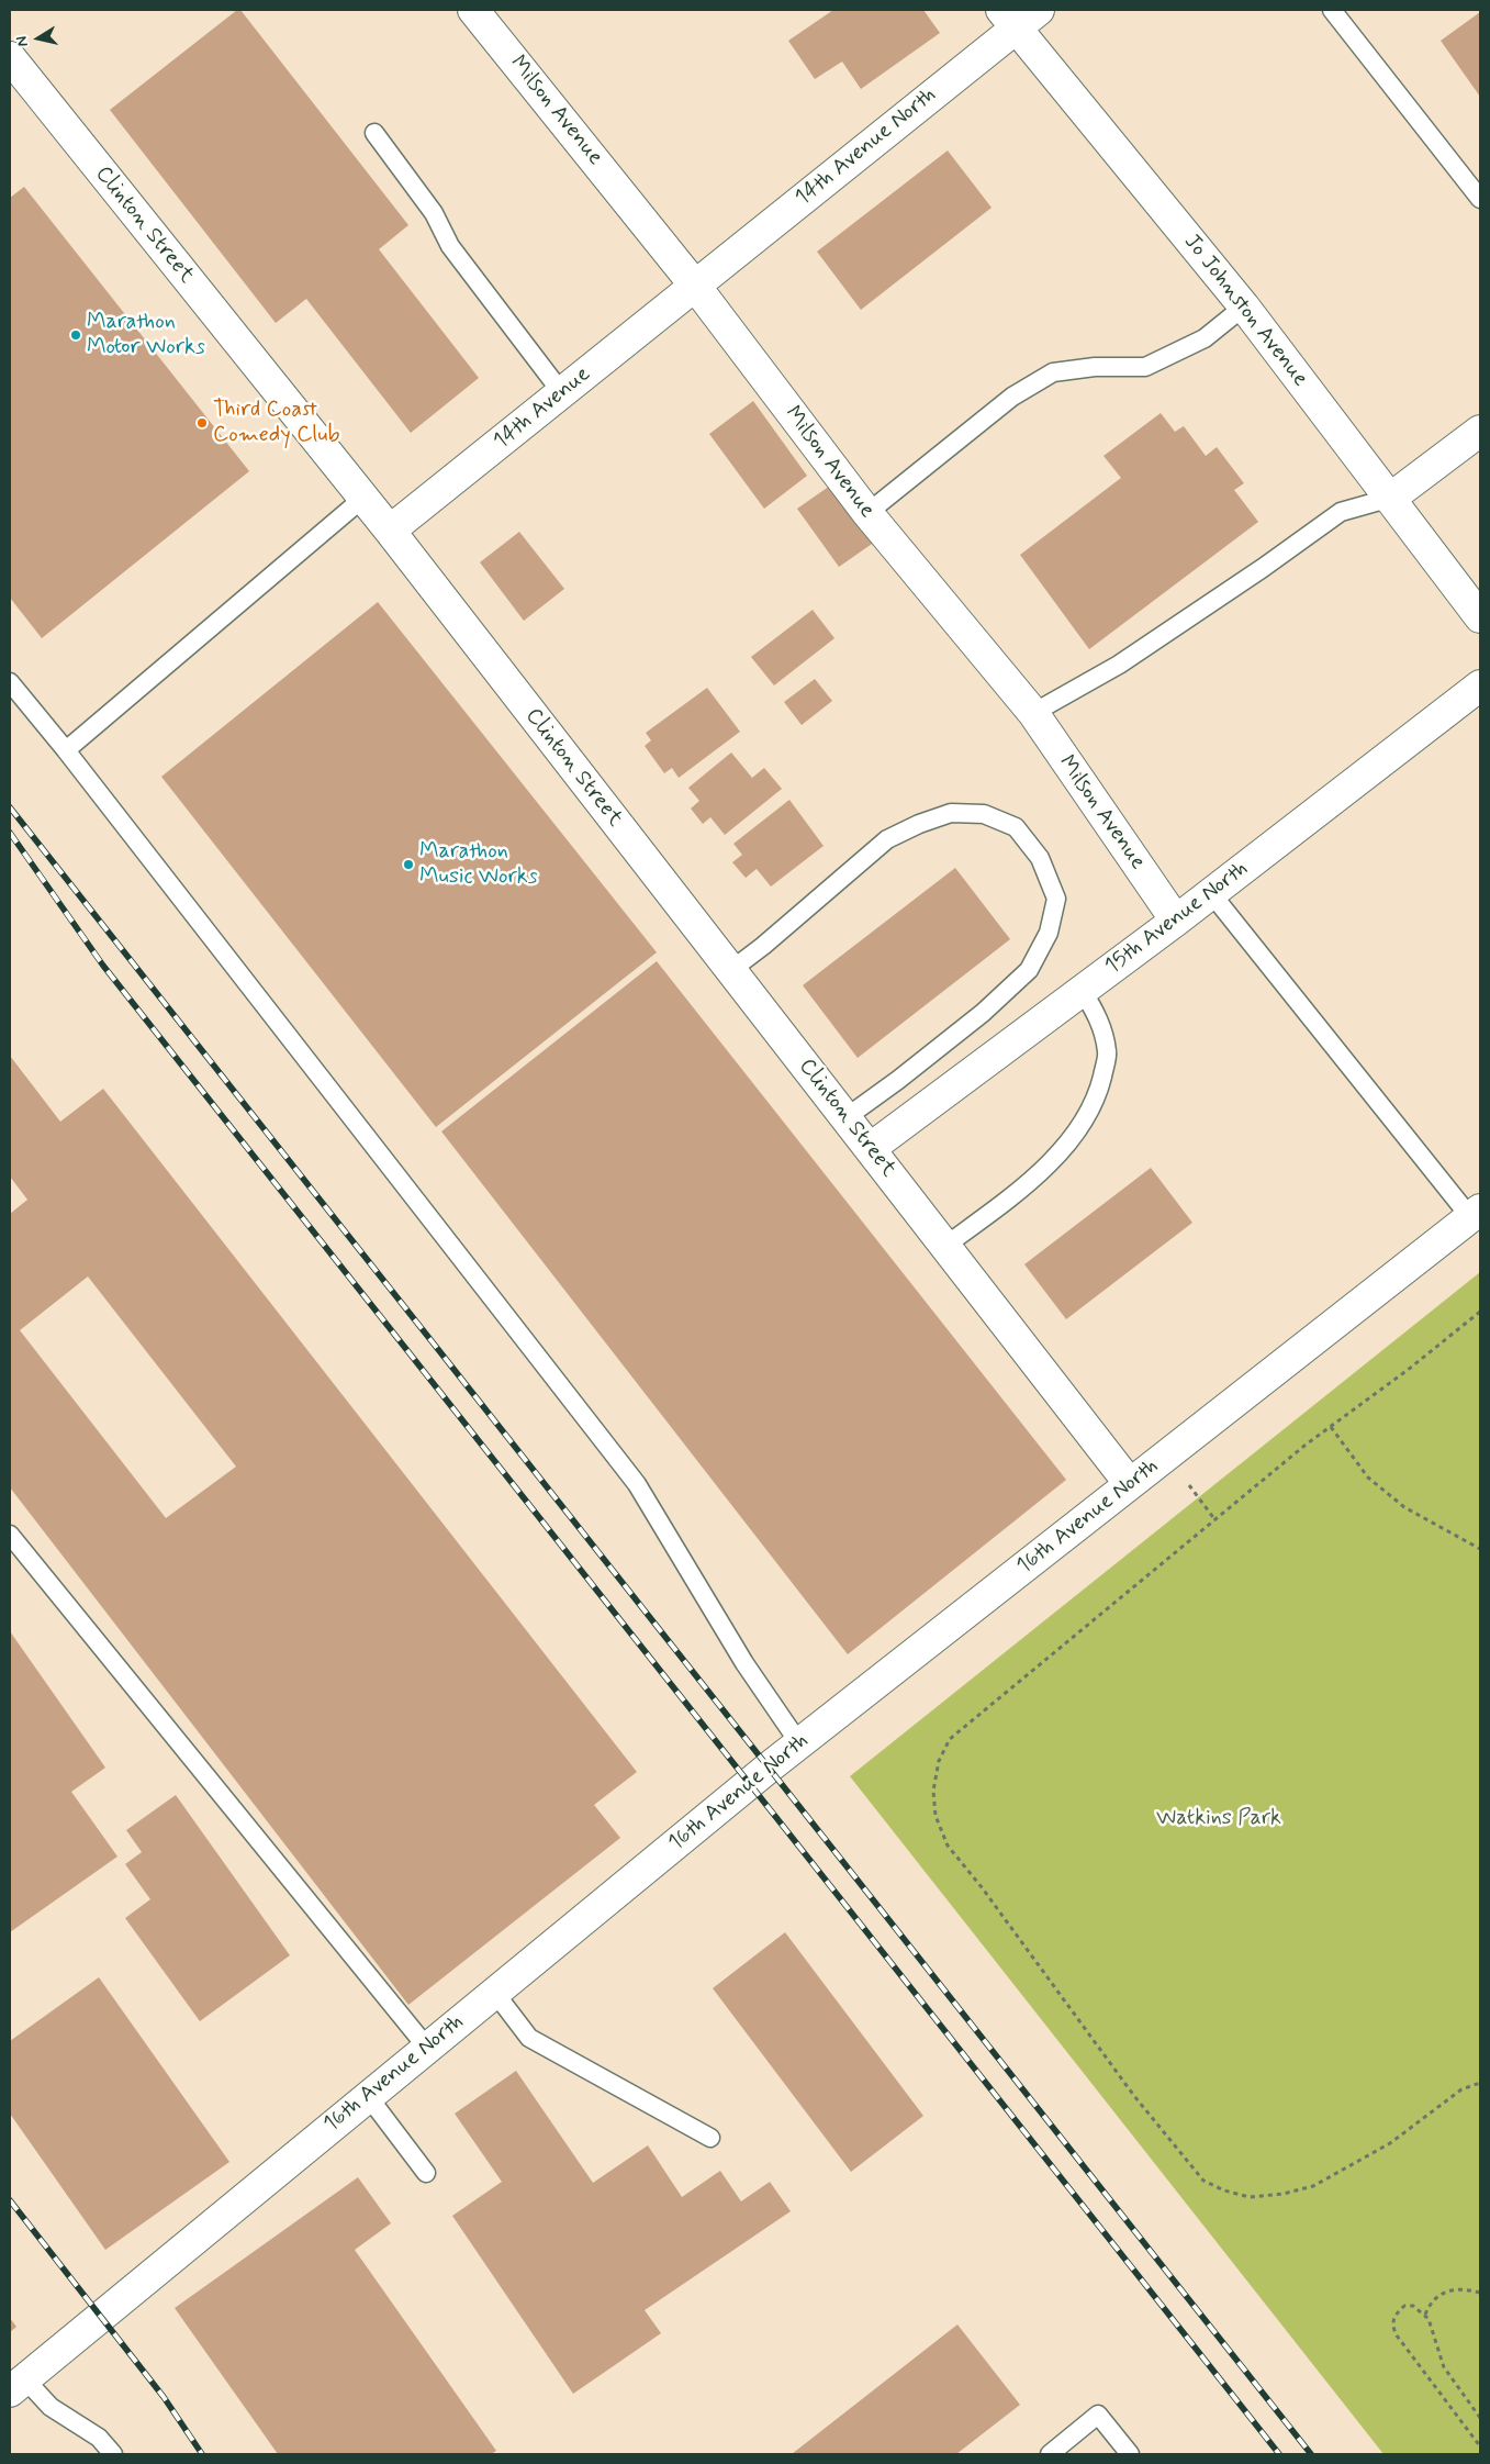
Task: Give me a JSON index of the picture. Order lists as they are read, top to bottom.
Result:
{
  "streets": {
    "street": [
      "Milson Avenue",
      "14th Avenue North",
      "Clinton Street",
      "Jo Johnston Avenue",
      "14th Avenue",
      "15th Avenue North",
      "16th Avenue North"
    ]
  },
  "crossings": [
    ["Milson Avenue", "14th Avenue North"],
    ["Milson Avenue", "14th Avenue"],
    ["Milson Avenue", "15th Avenue North"],
    ["14th Avenue North", "Jo Johnston Avenue"],
    ["14th Avenue North", "14th Avenue"],
    ["Clinton Street", "14th Avenue"],
    ["Clinton Street", "15th Avenue North"],
    ["Clinton Street", "16th Avenue North"]
  ],
  "parks": ["Watkins Park"],
  "places": ["Marathon Motor Works", "Third Coast Comedy Club", "Marathon Music Works"],
  "north": "left"
}
